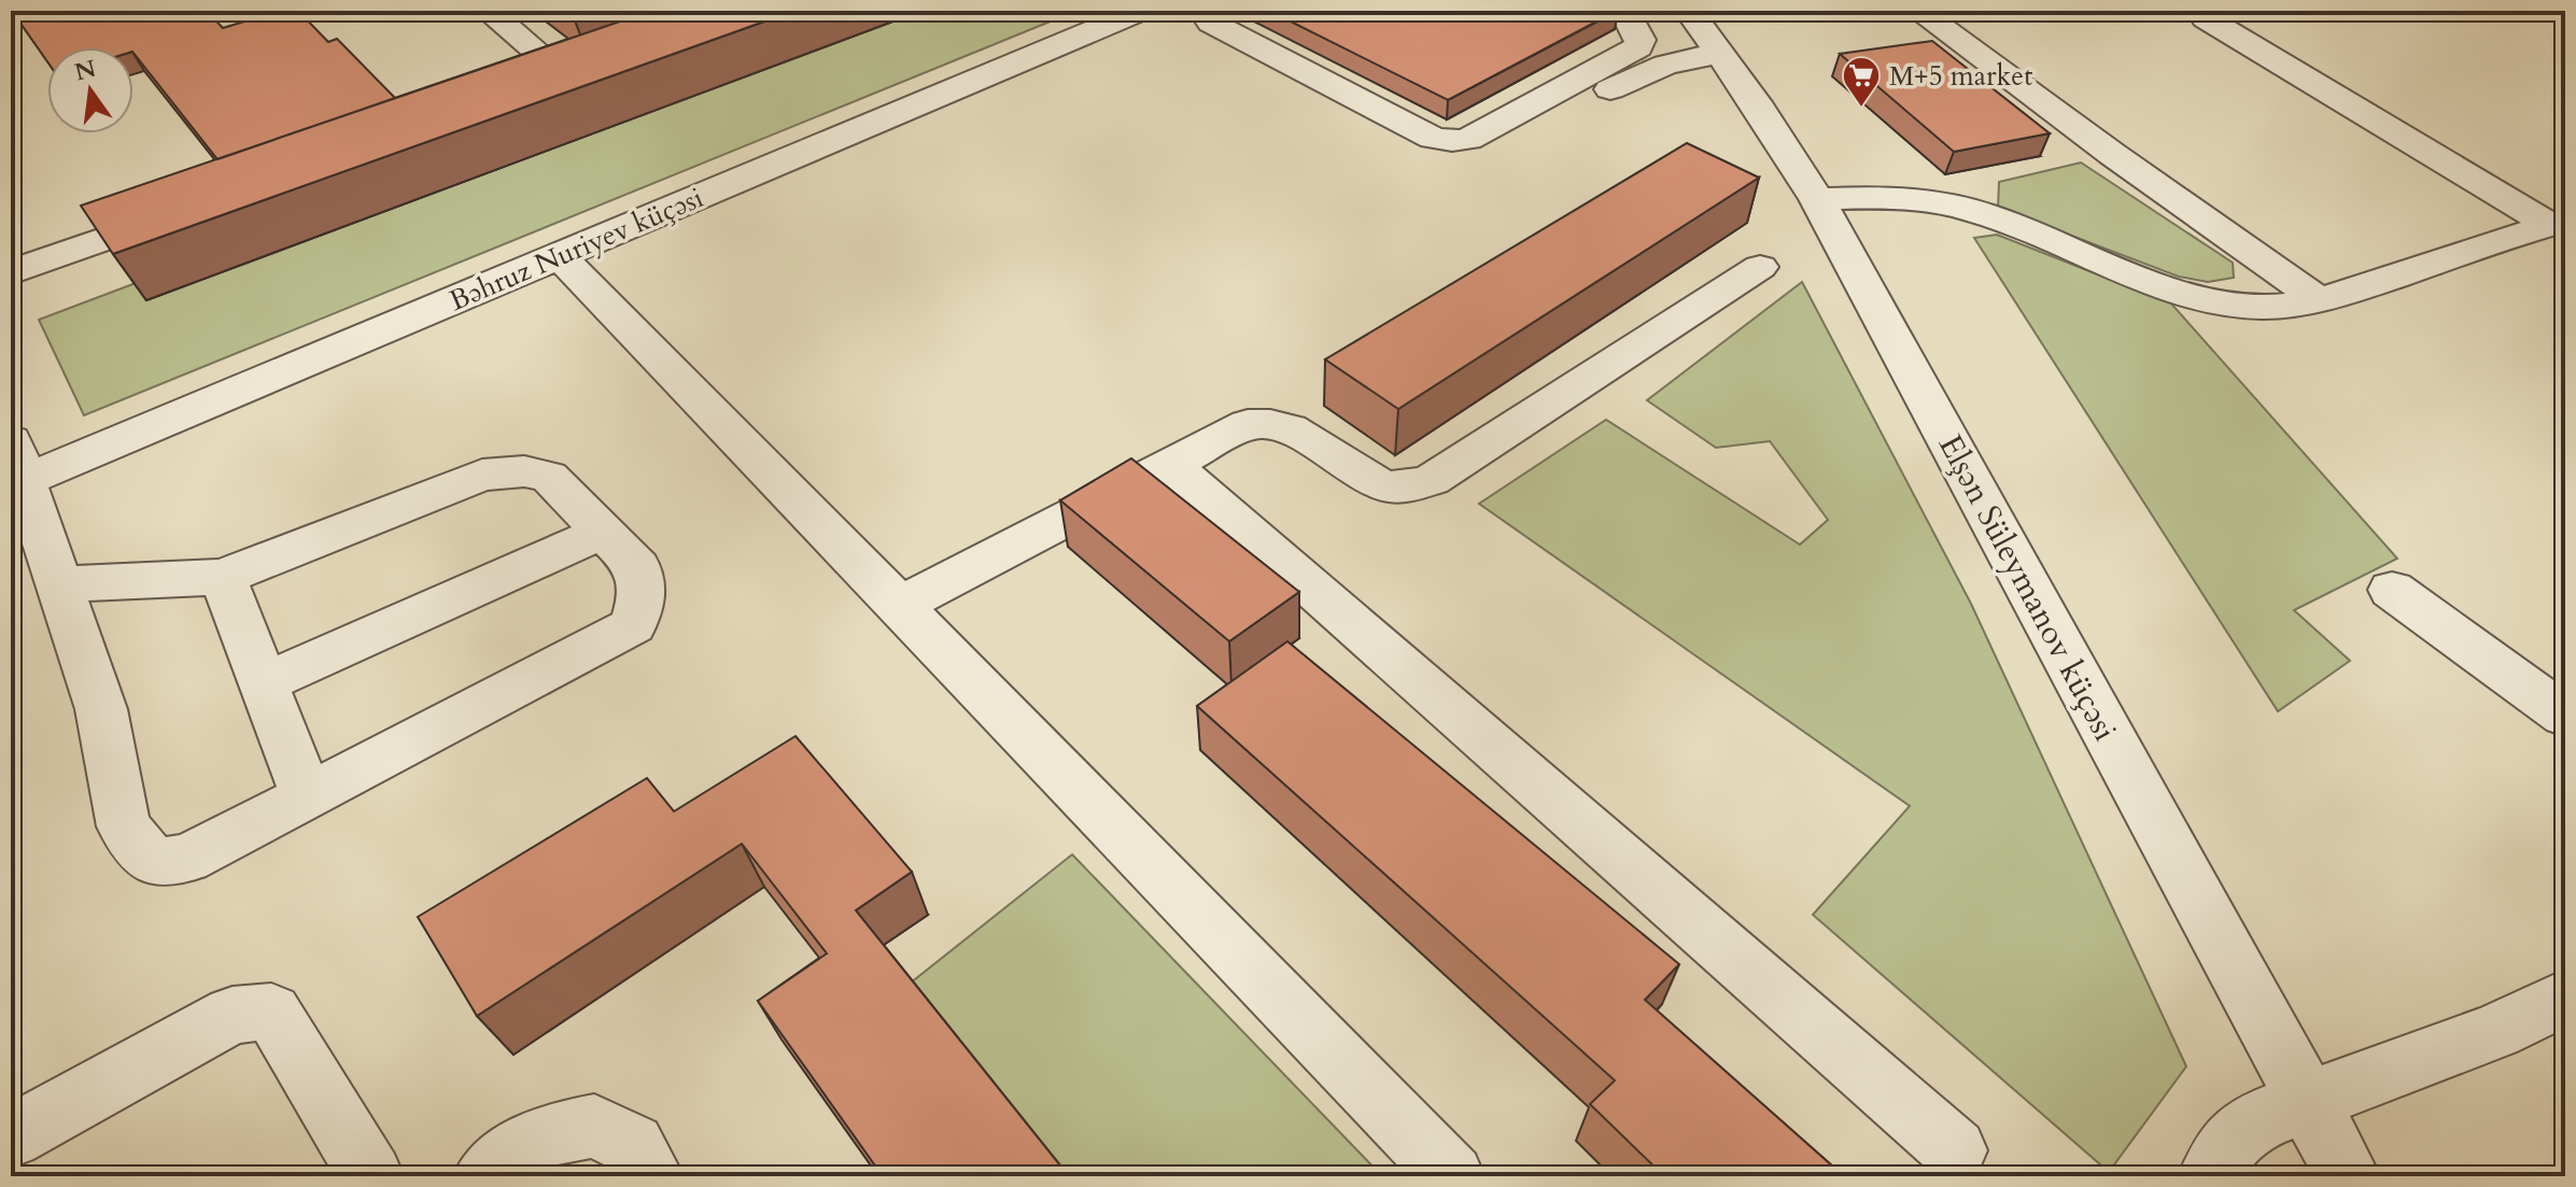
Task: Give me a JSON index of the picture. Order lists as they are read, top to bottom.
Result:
{
  "streets": {
    "street": ["Bəhruz Nuriyev küçəsi", "Elşən Süleymanov küçəsi"]
  },
  "places": {
    "supermarket": ["М+5 market"]
  },
  "north": "top"
}
